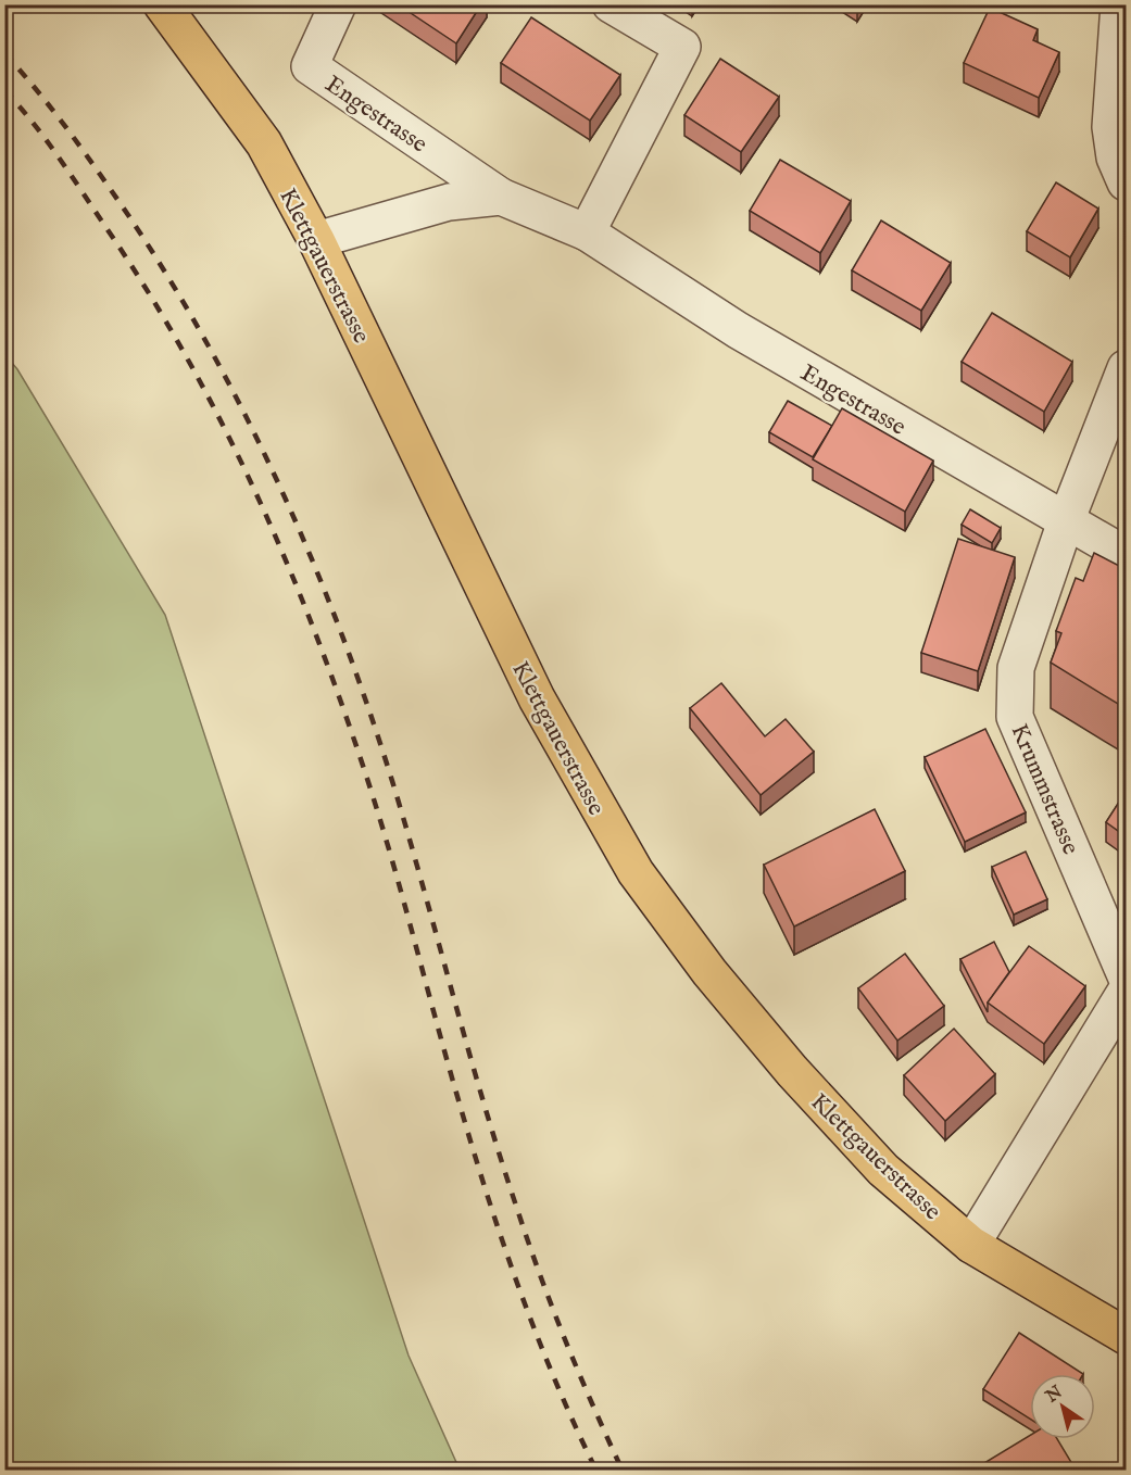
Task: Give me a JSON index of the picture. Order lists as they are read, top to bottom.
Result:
{
  "streets": {
    "main road": ["Klettgauerstrasse"],
    "street": ["Engestrasse", "Krummstrasse"]
  },
  "crossings": [
    ["Engestrasse", "Klettgauerstrasse"],
    ["Engestrasse", "Krummstrasse"]
  ],
  "north": "top left"
}
